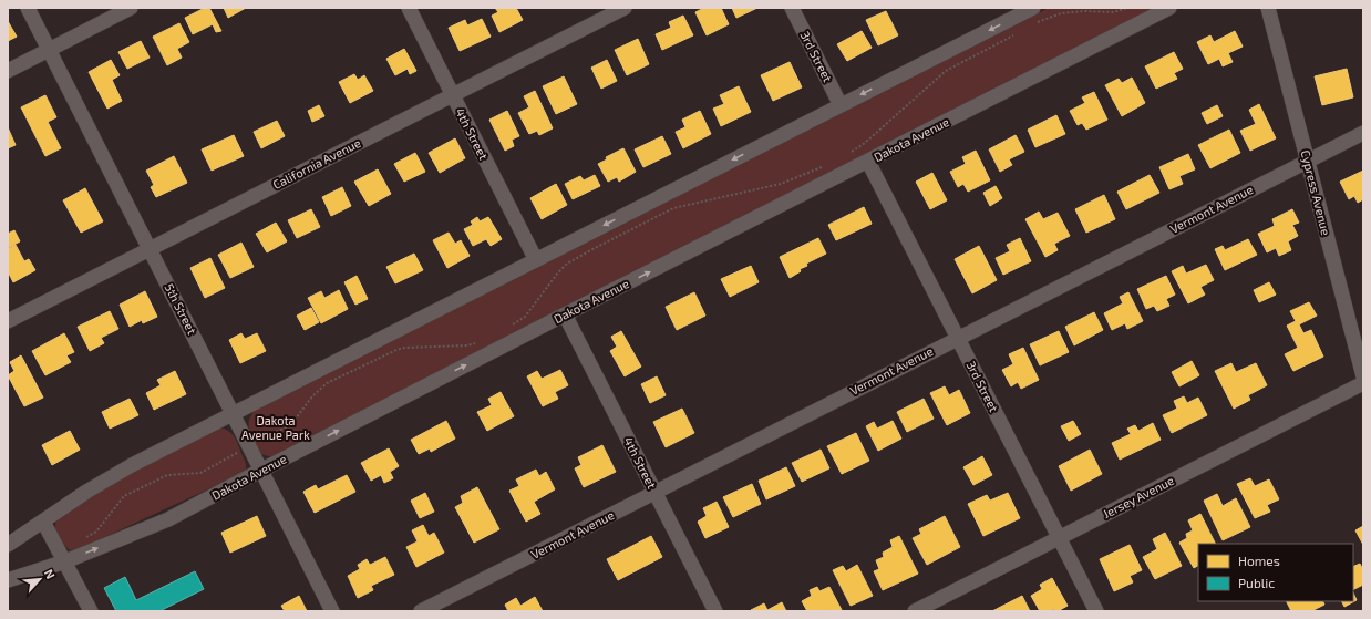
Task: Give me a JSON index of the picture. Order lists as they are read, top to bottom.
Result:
{
  "streets": {
    "street": [
      "3rd Street",
      "4th Street",
      "Dakota Avenue",
      "California Avenue",
      "Cypress Avenue",
      "Vermont Avenue",
      "5th Street",
      "Jersey Avenue"
    ]
  },
  "crossings": [
    ["3rd Street", "Dakota Avenue"],
    ["3rd Street", "Vermont Avenue"],
    ["3rd Street", "Jersey Avenue"],
    ["4th Street", "Dakota Avenue"],
    ["4th Street", "California Avenue"],
    ["4th Street", "Vermont Avenue"],
    ["Dakota Avenue", "5th Street"],
    ["California Avenue", "5th Street"],
    ["Cypress Avenue", "Vermont Avenue"]
  ],
  "parks": ["Dakota Avenue Park"],
  "legend": ["Homes", "Public"],
  "north": "top right"
}
